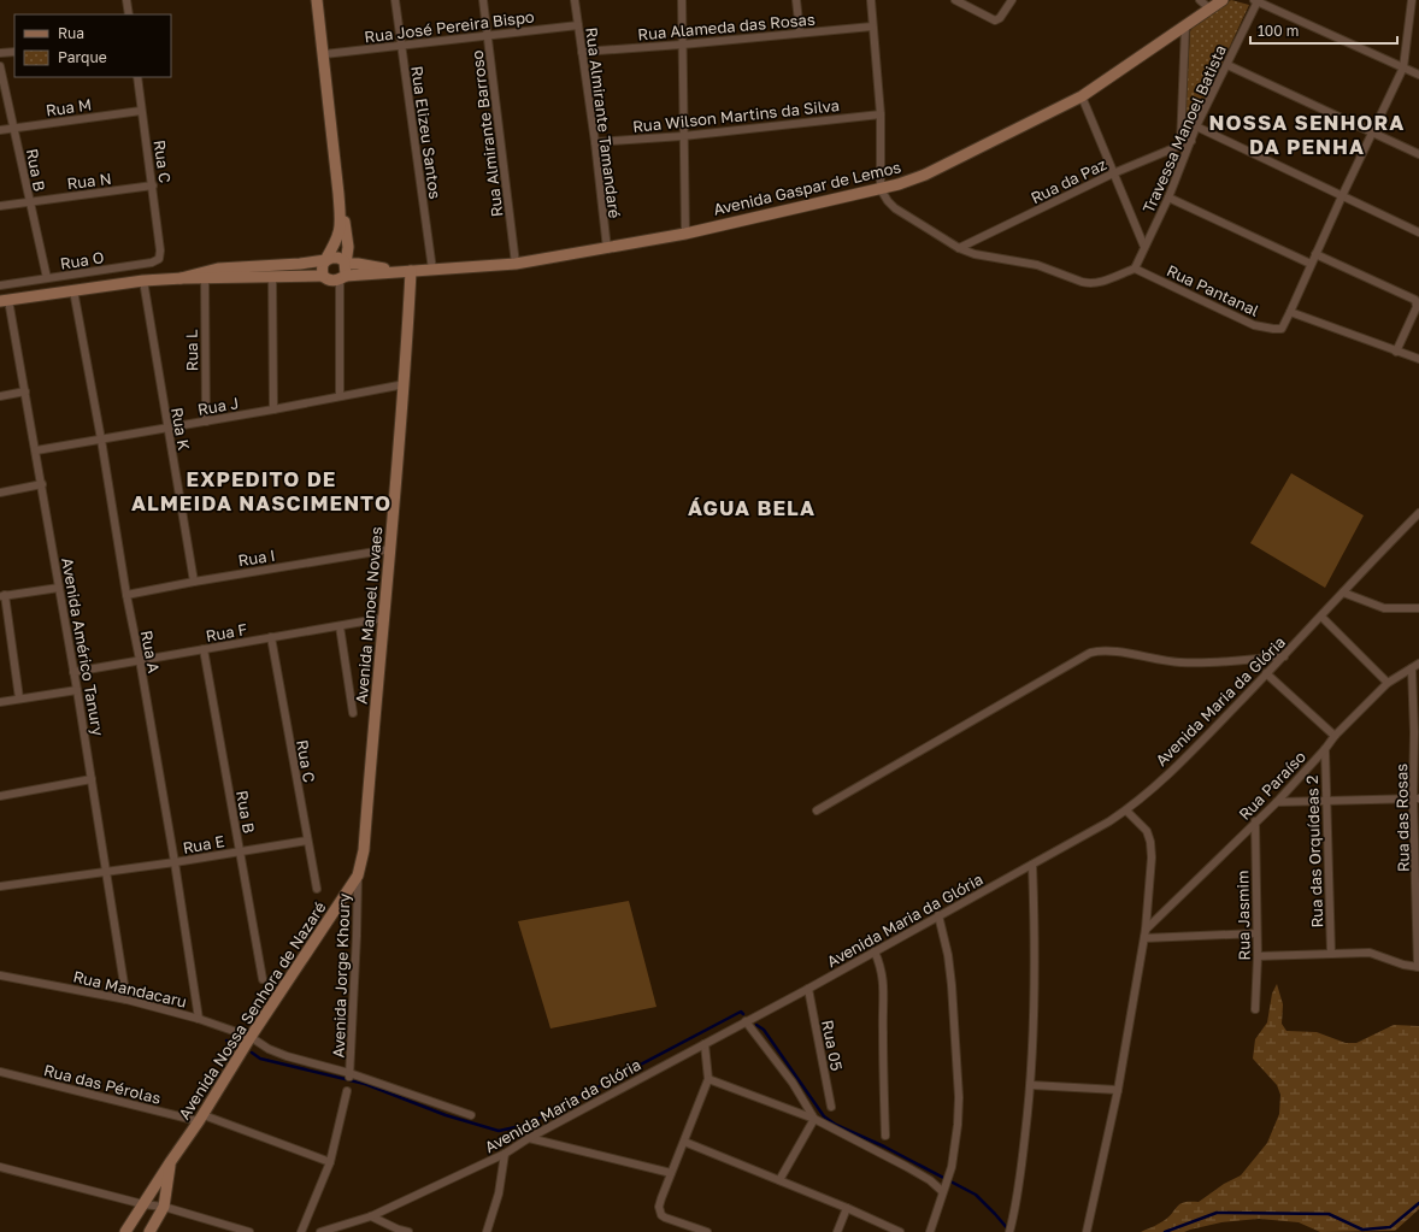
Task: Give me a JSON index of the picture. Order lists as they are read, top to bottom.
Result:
{
  "streets": {
    "street": [
      "Rua José Pereira Bispo",
      "Rua Alameda das Rosas",
      "Rua M",
      "Rua Wilson Martins da Silva",
      "Rua Almirante Tamandaré",
      "Travessa Manoel Batista",
      "Rua Elizeu Santos",
      "Rua Almirante Barroso",
      "Rua C",
      "Rua B",
      "Rua N",
      "Rua da Paz",
      "Avenida Gaspar de Lemos",
      "Rua O",
      "Rua Pantanal",
      "Rua L",
      "Rua J",
      "Rua K",
      "Rua I",
      "Avenida Manoel Novaes",
      "Rua F",
      "Avenida Américo Tanury",
      "Rua A",
      "Avenida Maria da Glória",
      "Rua Paraíso",
      "Rua das Rosas",
      "Rua E",
      "Rua das Orquídeas 2",
      "Rua Jasmim",
      "Avenida Jorge Khoury",
      "Rua Mandacaru",
      "Avenida Nossa Senhora de Nazaré",
      "Rua 05",
      "Rua das Pérolas"
    ]
  },
  "crossings": [
    ["Rua José Pereira Bispo", "Rua Almirante Tamandaré"],
    ["Rua José Pereira Bispo", "Rua Elizeu Santos"],
    ["Rua José Pereira Bispo", "Rua Almirante Barroso"],
    ["Rua Alameda das Rosas", "Rua Almirante Tamandaré"],
    ["Rua M", "Rua C"],
    ["Rua M", "Rua B"],
    ["Rua Wilson Martins da Silva", "Rua Almirante Tamandaré"],
    ["Rua Almirante Tamandaré", "Avenida Gaspar de Lemos"],
    ["Travessa Manoel Batista", "Rua da Paz"],
    ["Travessa Manoel Batista", "Rua Pantanal"],
    ["Rua Elizeu Santos", "Avenida Gaspar de Lemos"],
    ["Rua Almirante Barroso", "Avenida Gaspar de Lemos"],
    ["Rua C", "Rua N"],
    ["Rua C", "Rua O"],
    ["Rua C", "Rua F"],
    ["Rua C", "Rua E"],
    ["Rua B", "Rua N"],
    ["Rua B", "Rua O"],
    ["Rua B", "Rua F"],
    ["Rua B", "Rua E"],
    ["Avenida Gaspar de Lemos", "Avenida Manoel Novaes"],
    ["Rua L", "Rua J"],
    ["Rua J", "Rua K"],
    ["Rua J", "Avenida Manoel Novaes"],
    ["Rua J", "Avenida Américo Tanury"],
    ["Rua J", "Rua A"],
    ["Rua K", "Rua I"],
    ["Rua I", "Avenida Manoel Novaes"],
    ["Rua I", "Rua A"],
    ["Avenida Manoel Novaes", "Rua F"],
    ["Avenida Manoel Novaes", "Avenida Jorge Khoury"],
    ["Avenida Manoel Novaes", "Avenida Nossa Senhora de Nazaré"],
    ["Rua F", "Avenida Américo Tanury"],
    ["Rua F", "Rua A"],
    ["Avenida Américo Tanury", "Rua E"],
    ["Avenida Américo Tanury", "Rua Mandacaru"],
    ["Rua A", "Rua E"],
    ["Rua A", "Rua Mandacaru"],
    ["Avenida Maria da Glória", "Rua 05"],
    ["Rua Paraíso", "Rua das Rosas"],
    ["Rua Paraíso", "Rua das Orquídeas 2"],
    ["Rua Paraíso", "Rua Jasmim"],
    ["Avenida Jorge Khoury", "Rua Mandacaru"],
    ["Avenida Jorge Khoury", "Avenida Nossa Senhora de Nazaré"],
    ["Rua Mandacaru", "Avenida Nossa Senhora de Nazaré"],
    ["Avenida Nossa Senhora de Nazaré", "Rua das Pérolas"]
  ],
  "districts": ["NOSSA SENHORA DA PENHA", "EXPEDITO DE ALMEIDA NASCIMENTO", "ÁGUA BELA"],
  "legend": ["Rua", "Parque"],
  "scale_bar": "100 m"
}
